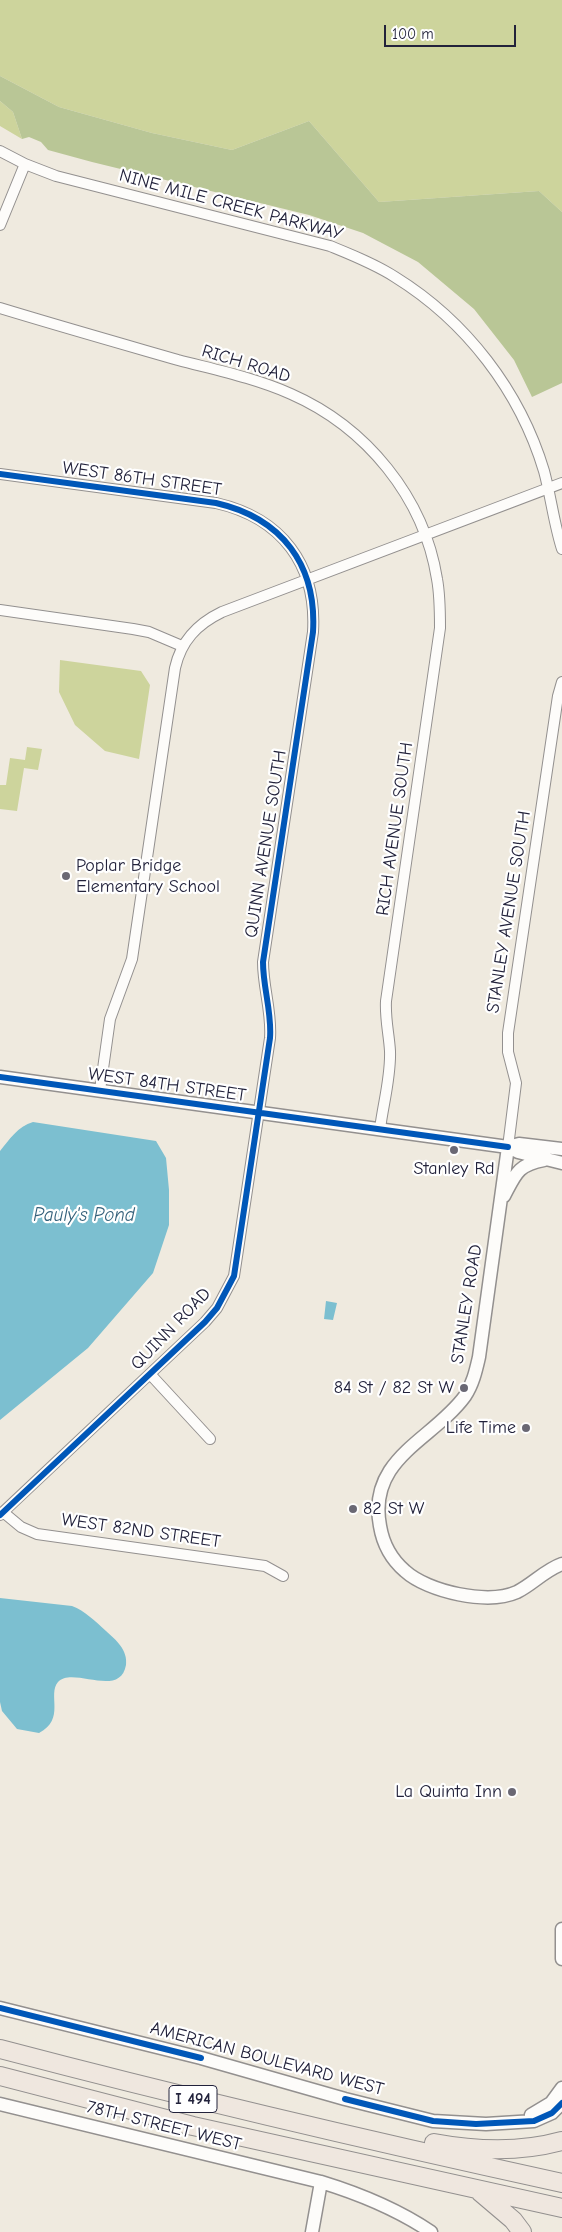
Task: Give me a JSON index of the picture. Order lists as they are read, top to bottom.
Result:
{
  "streets": {
    "highway": ["I 494"],
    "street": [
      "NINE MILE CREEK PARKWAY",
      "RICH ROAD",
      "WEST 86TH STREET",
      "RICH AVENUE SOUTH",
      "QUINN AVENUE SOUTH",
      "STANLEY AVENUE SOUTH",
      "WEST 84TH STREET",
      "STANLEY ROAD",
      "QUINN ROAD",
      "WEST 82ND STREET",
      "AMERICAN BOULEVARD WEST",
      "78TH STREET WEST"
    ]
  },
  "crossings": [
    ["RICH ROAD", "RICH AVENUE SOUTH"],
    ["WEST 86TH STREET", "QUINN AVENUE SOUTH"],
    ["RICH AVENUE SOUTH", "WEST 84TH STREET"],
    ["QUINN AVENUE SOUTH", "WEST 84TH STREET"],
    ["QUINN AVENUE SOUTH", "QUINN ROAD"],
    ["STANLEY AVENUE SOUTH", "WEST 84TH STREET"],
    ["STANLEY AVENUE SOUTH", "STANLEY ROAD"],
    ["WEST 84TH STREET", "STANLEY ROAD"],
    ["WEST 84TH STREET", "QUINN ROAD"],
    ["QUINN ROAD", "WEST 82ND STREET"]
  ],
  "water": ["Pauly's Pond"],
  "places": [
    "Poplar Bridge Elementary School",
    "Stanley Rd",
    "84 St / 82 St W",
    "Life Time",
    "82 St W",
    "La Quinta Inn"
  ],
  "scale_bar": "100 m"
}
